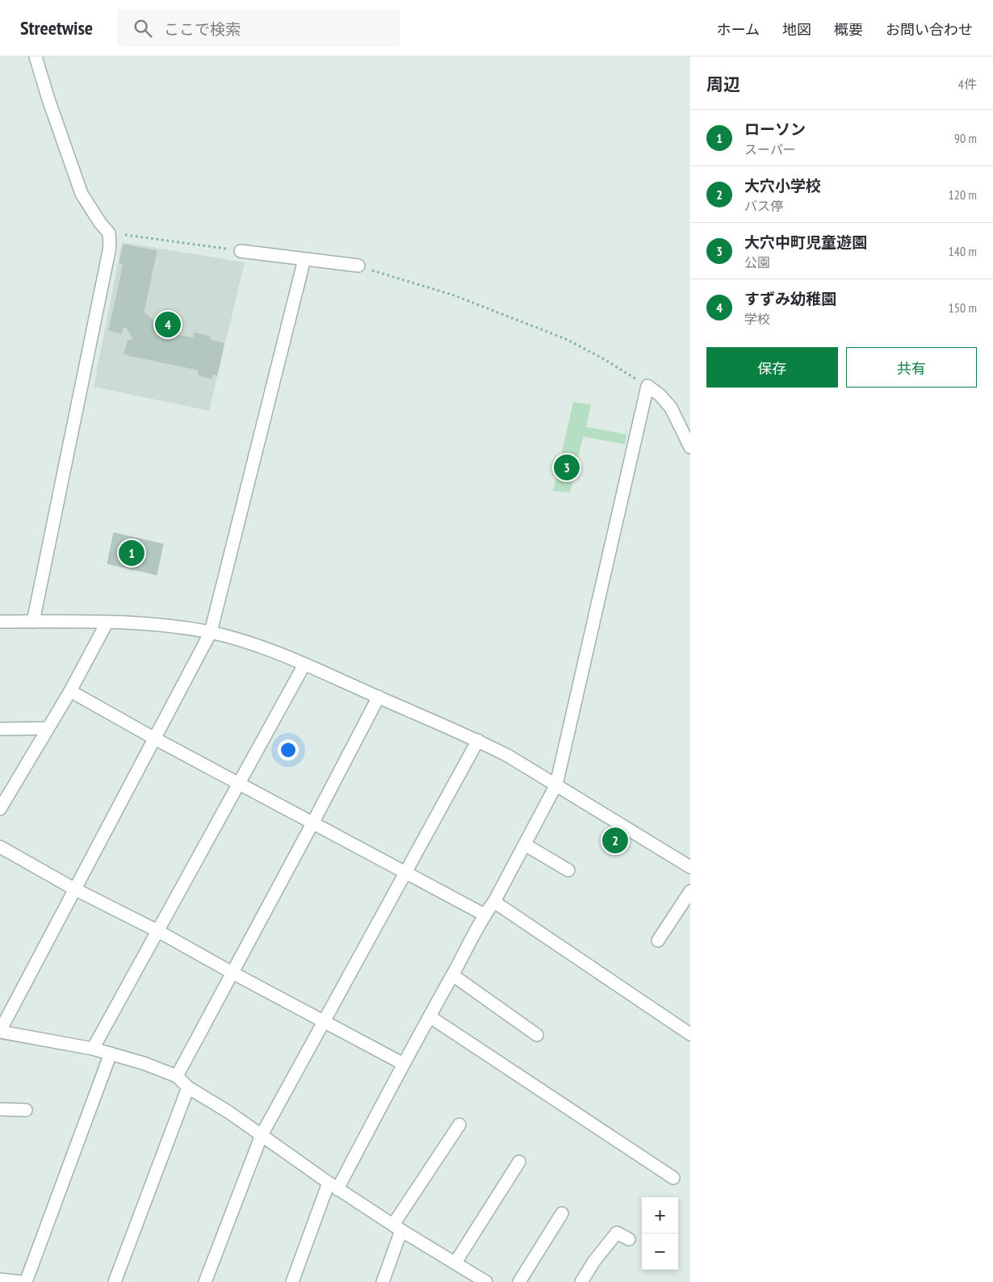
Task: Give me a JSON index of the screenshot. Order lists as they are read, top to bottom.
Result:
{
  "page": {
    "header": "Streetwise",
    "search": "ここで検索",
    "nav": [
      "ホーム",
      "地図",
      "概要",
      "お問い合わせ"
    ],
    "heading": ["周辺", "4件"],
    "list": [
      {
        "mark": "1",
        "name": "ローソン",
        "note": "スーパー",
        "value": "90 m"
      },
      {
        "mark": "2",
        "name": "大穴小学校",
        "note": "バス停",
        "value": "120 m"
      },
      {
        "mark": "3",
        "name": "大穴中町児童遊園",
        "note": "公園",
        "value": "140 m"
      },
      {
        "mark": "4",
        "name": "すずみ幼稚園",
        "note": "学校",
        "value": "150 m"
      }
    ],
    "pins": [
      "4",
      "3",
      "1",
      "2"
    ],
    "buttons": ["保存", "共有"],
    "map_buttons": ["+", "−"]
  }
}
